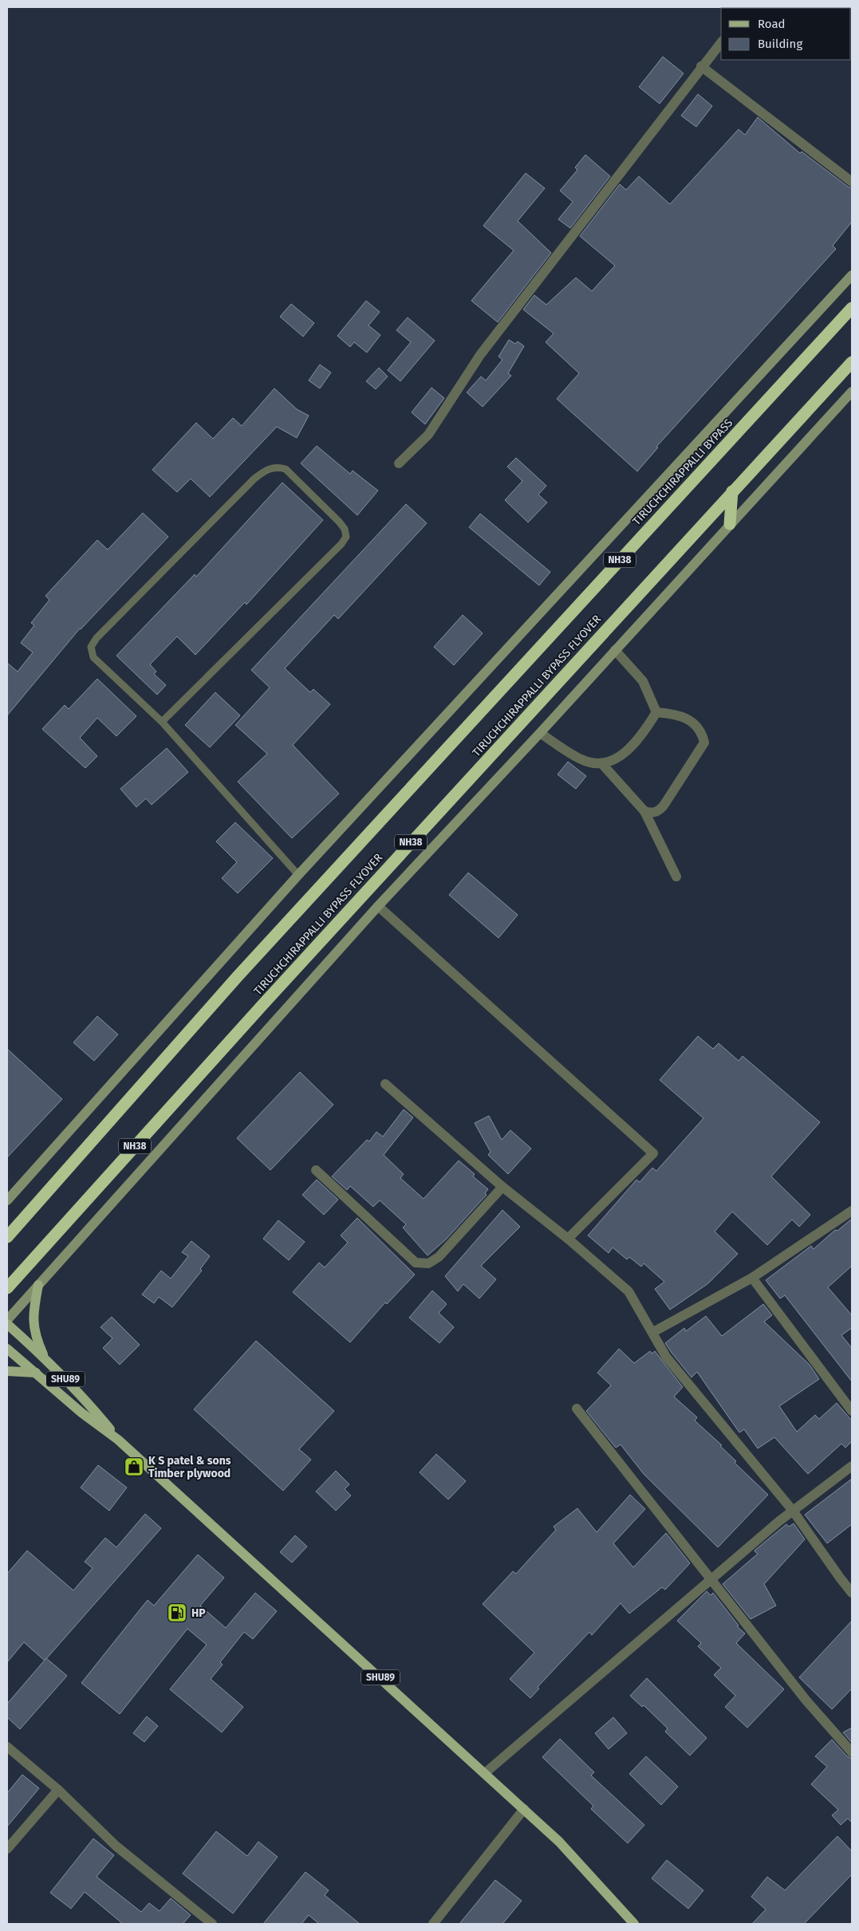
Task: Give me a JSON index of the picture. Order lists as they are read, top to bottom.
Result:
{
  "streets": {
    "highway": ["TIRUCHCHIRAPPALLI BYPASS", "NH38", "TIRUCHCHIRAPPALLI BYPASS FLYOVER"],
    "main road": ["SHU89"]
  },
  "crossings": [
    ["NH38", "TIRUCHCHIRAPPALLI BYPASS FLYOVER"]
  ],
  "places": {
    "shop": ["K S patel & sons Timber plywood"],
    "fuel station": ["HP"]
  },
  "legend": ["Road", "Building"]
}
